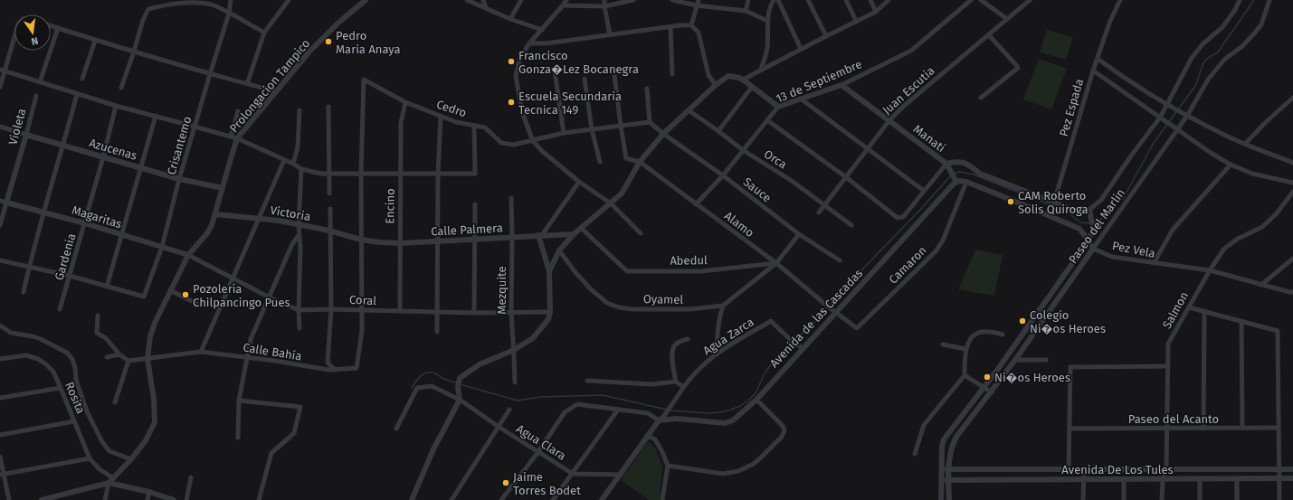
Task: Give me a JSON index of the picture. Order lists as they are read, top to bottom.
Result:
{
  "streets": {
    "street": [
      "13 de Septiembre",
      "Prolongacion Tampico",
      "Juan Escutia",
      "Pez Espada",
      "Cedro",
      "Violeta",
      "Manati",
      "Crisantemo",
      "Azucenas",
      "Orca",
      "Sauce",
      "Encino",
      "Victoria",
      "Magaritas",
      "Alamo",
      "Paseo del Marlin",
      "Calle Palmera",
      "Pez Vela",
      "Gardenia",
      "Abedul",
      "Camaron",
      "Mezquite",
      "Oyamel",
      "Coral",
      "Salmon",
      "Avenida de las Cascadas",
      "Agua Zarca",
      "Calle Bahía",
      "Rosita",
      "Paseo del Acanto",
      "Agua Clara",
      "Avenida De Los Tules"
    ]
  },
  "crossings": [
    ["13 de Septiembre", "Manati"],
    ["13 de Septiembre", "Orca"],
    ["13 de Septiembre", "Sauce"],
    ["13 de Septiembre", "Alamo"],
    ["Prolongacion Tampico", "Azucenas"],
    ["Prolongacion Tampico", "Victoria"],
    ["Prolongacion Tampico", "Magaritas"],
    ["Prolongacion Tampico", "Coral"],
    ["Prolongacion Tampico", "Calle Bahía"],
    ["Prolongacion Tampico", "Rosita"],
    ["Juan Escutia", "Manati"],
    ["Juan Escutia", "Orca"],
    ["Pez Espada", "Manati"],
    ["Pez Espada", "Paseo del Marlin"],
    ["Cedro", "Sauce"],
    ["Cedro", "Encino"],
    ["Cedro", "Alamo"],
    ["Violeta", "Azucenas"],
    ["Violeta", "Magaritas"],
    ["Manati", "Paseo del Marlin"],
    ["Crisantemo", "Azucenas"],
    ["Crisantemo", "Magaritas"],
    ["Azucenas", "Gardenia"],
    ["Encino", "Calle Palmera"],
    ["Encino", "Coral"],
    ["Victoria", "Calle Palmera"],
    ["Magaritas", "Gardenia"],
    ["Magaritas", "Coral"],
    ["Alamo", "Abedul"],
    ["Alamo", "Camaron"],
    ["Alamo", "Avenida de las Cascadas"],
    ["Paseo del Marlin", "Pez Vela"],
    ["Paseo del Marlin", "Avenida De Los Tules"],
    ["Calle Palmera", "Mezquite"],
    ["Pez Vela", "Salmon"],
    ["Camaron", "Avenida de las Cascadas"],
    ["Mezquite", "Coral"],
    ["Coral", "Calle Bahía"],
    ["Salmon", "Paseo del Acanto"],
    ["Salmon", "Avenida De Los Tules"],
    ["Avenida de las Cascadas", "Agua Zarca"]
  ],
  "places": [
    "Pedro Maria Anaya",
    "Francisco Gonza�Lez Bocanegra",
    "Escuela Secundaria Tecnica 149",
    "CAM Roberto Solis Quiroga",
    "Pozolería Chilpancingo Pues",
    "Colegio Ni�os Heroes",
    "Ni�os Heroes",
    "Jaime Torres Bodet"
  ],
  "north": "bottom"
}
